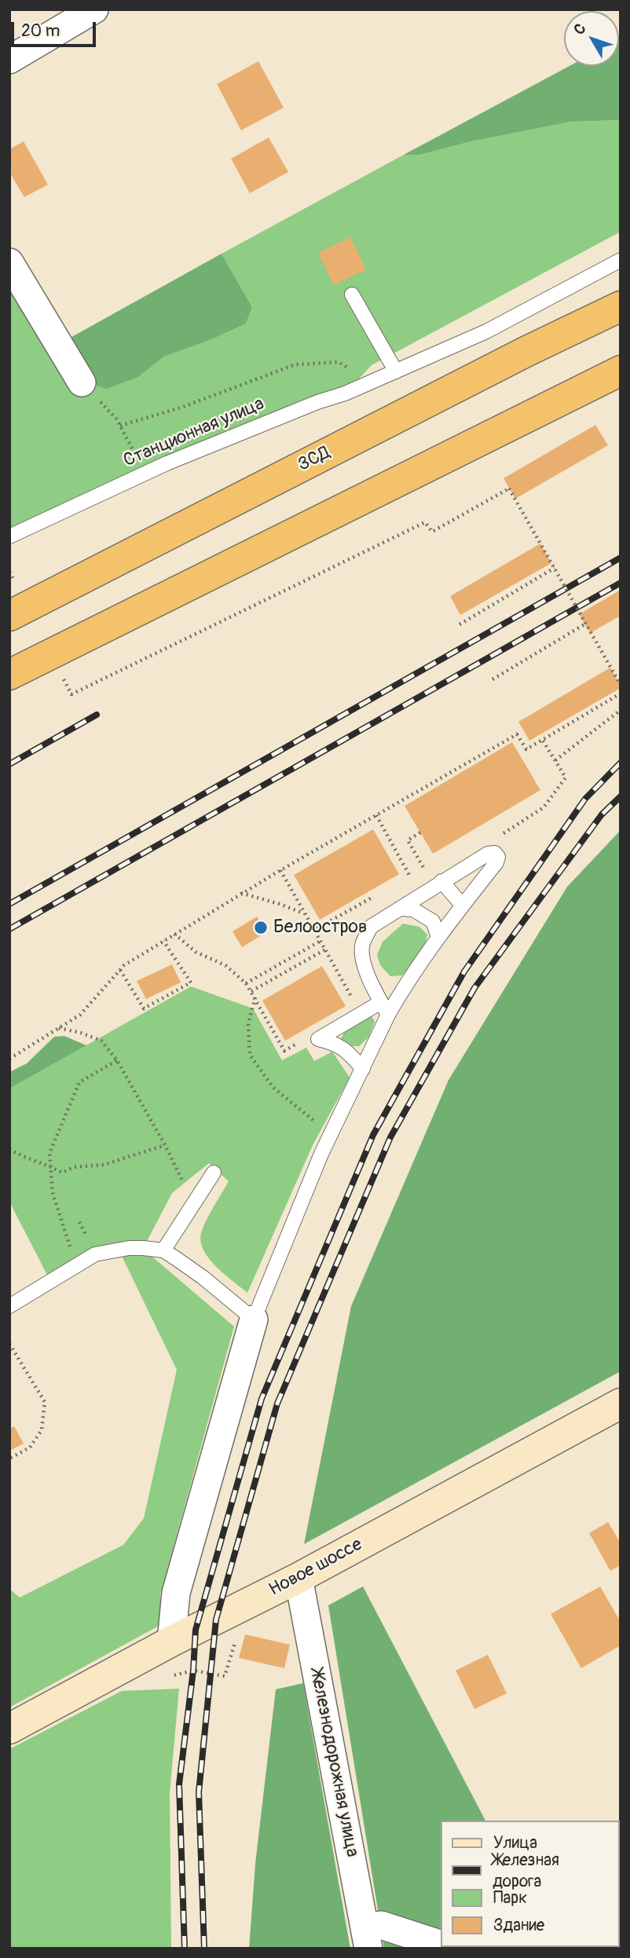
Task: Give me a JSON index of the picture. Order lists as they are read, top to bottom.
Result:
{
  "streets": {
    "highway": ["ЗСД"],
    "main road": ["Новое шоссе"],
    "street": ["Железнодорожная улица"],
    "lane": ["Станционная улица"]
  },
  "crossings": [
    ["Новое шоссе", "Железнодорожная улица"]
  ],
  "places": ["Белоостров"],
  "legend": [
    "Улица",
    "Железная дорога",
    "Парк",
    "Здание"
  ],
  "scale_bar": "20 m",
  "north": "top left"
}
